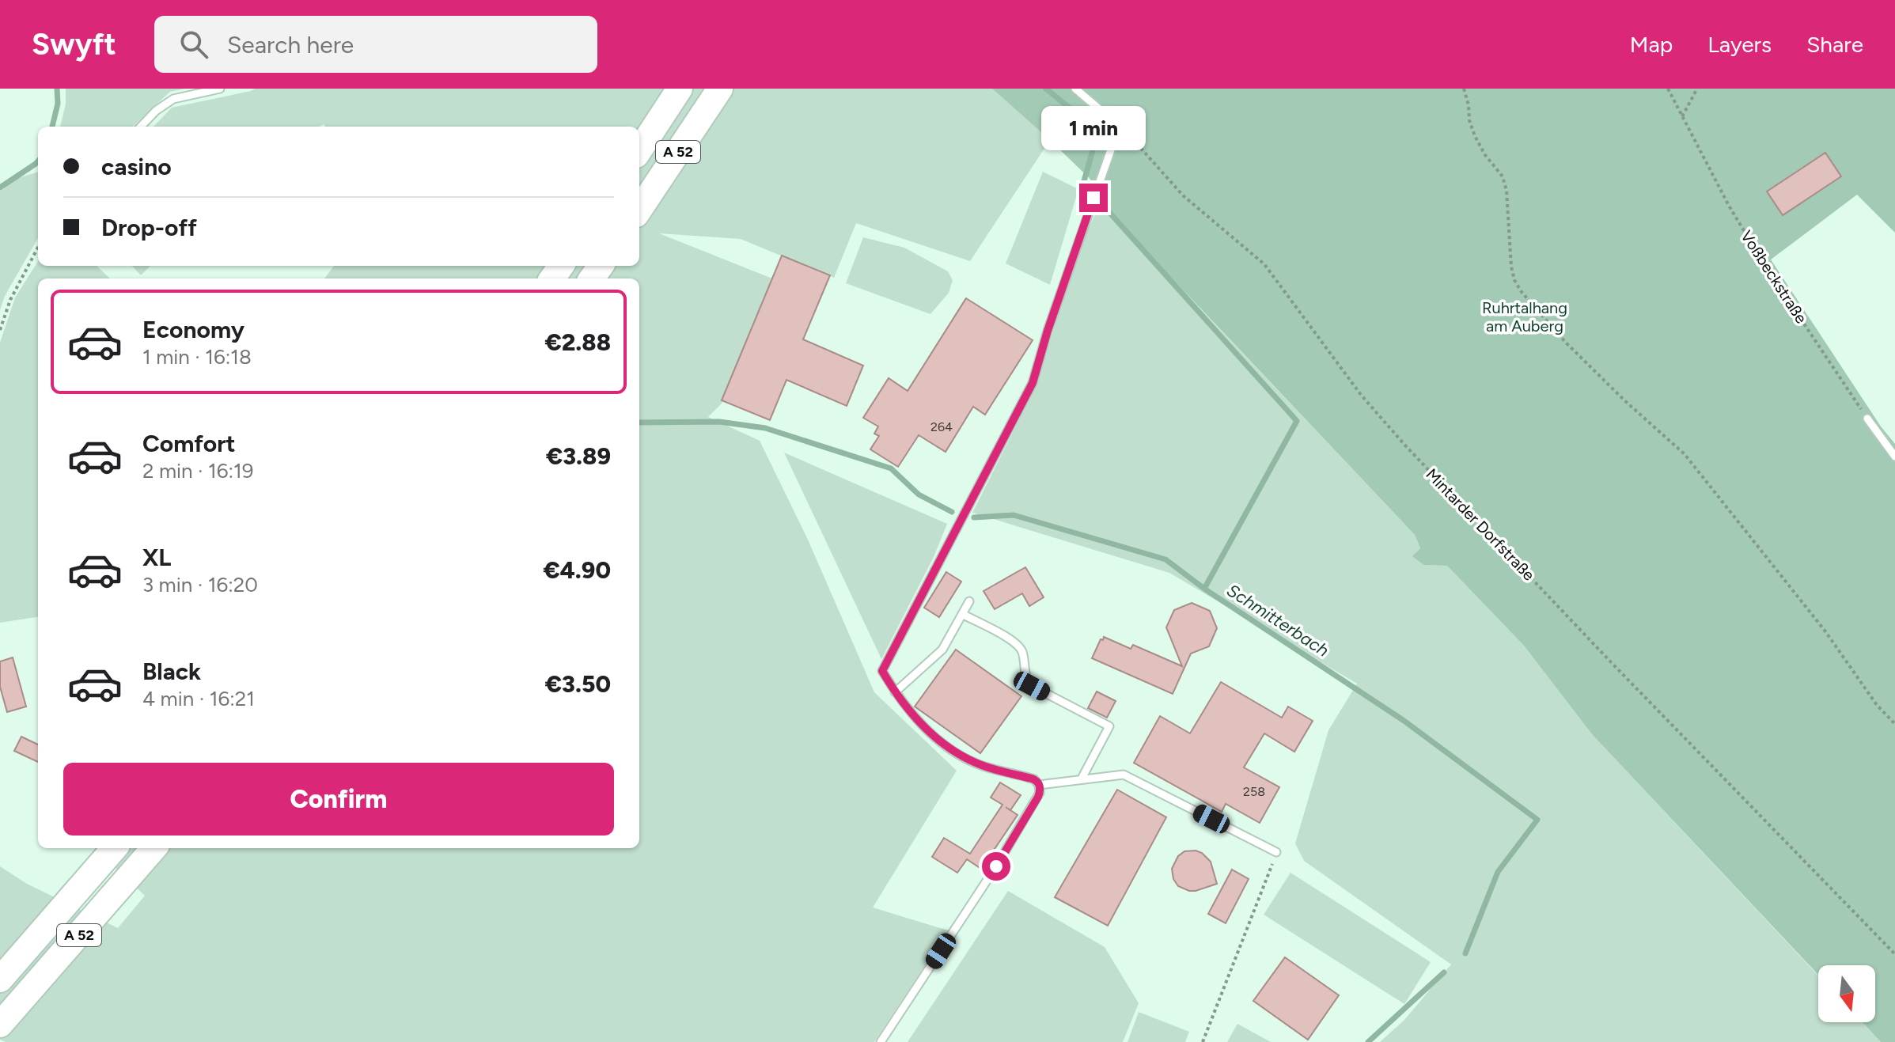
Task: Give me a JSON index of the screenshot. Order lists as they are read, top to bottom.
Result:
{
  "streets": {
    "highway": ["A 52"],
    "path": ["Voßbeckstraße", "Mintarder Dorfstraße"]
  },
  "water": ["Schmitterbach"],
  "parks": ["Ruhrtalhang am Auberg"],
  "house_numbers": ["264", "258"],
  "north": "bottom",
  "page": {
    "header": "Swyft",
    "search": "Search here",
    "nav": ["Map", "Layers", "Share"],
    "bubble": "1 min",
    "banner": ["casino", "Drop-off"],
    "list": [
      {
        "name": "Economy",
        "note": "1 min · 16:18",
        "value": "€2.88"
      },
      {
        "name": "Comfort",
        "note": "2 min · 16:19",
        "value": "€3.89"
      },
      {
        "name": "XL",
        "note": "3 min · 16:20",
        "value": "€4.90"
      },
      {
        "name": "Black",
        "note": "4 min · 16:21",
        "value": "€3.50"
      }
    ],
    "buttons": "Confirm"
  }
}
